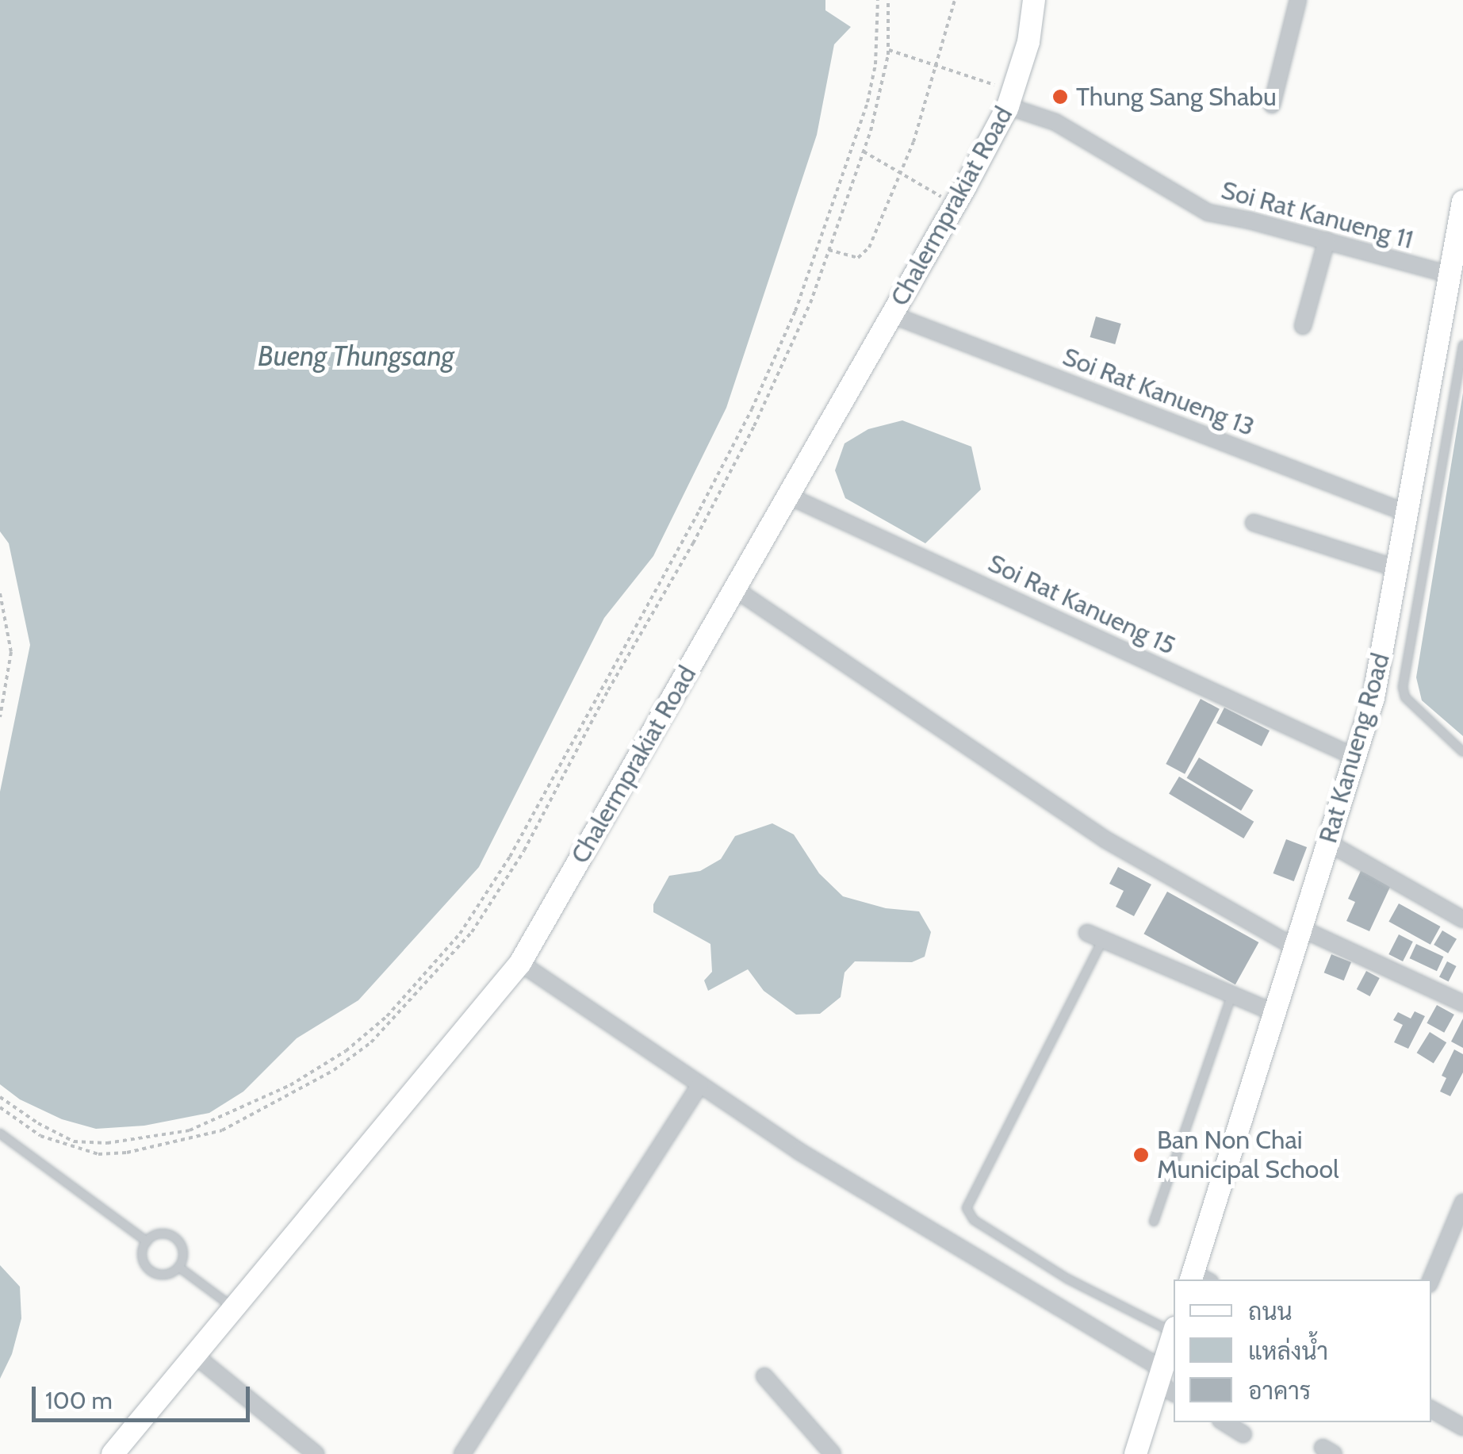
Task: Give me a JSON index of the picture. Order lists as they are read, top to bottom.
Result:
{
  "streets": {
    "street": [
      "Chalermprakiat Road",
      "Soi Rat Kanueng 11",
      "Soi Rat Kanueng 13",
      "Soi Rat Kanueng 15",
      "Rat Kanueng Road"
    ]
  },
  "crossings": [
    ["Chalermprakiat Road", "Soi Rat Kanueng 11"],
    ["Chalermprakiat Road", "Soi Rat Kanueng 13"],
    ["Chalermprakiat Road", "Soi Rat Kanueng 15"],
    ["Soi Rat Kanueng 11", "Rat Kanueng Road"],
    ["Soi Rat Kanueng 13", "Rat Kanueng Road"],
    ["Soi Rat Kanueng 15", "Rat Kanueng Road"]
  ],
  "water": ["Bueng Thungsang"],
  "places": ["Thung Sang Shabu", "Ban Non Chai Municipal School"],
  "legend": ["ถนน", "แหล่งน้ำ", "อาคาร"],
  "scale_bar": "100 m"
}
